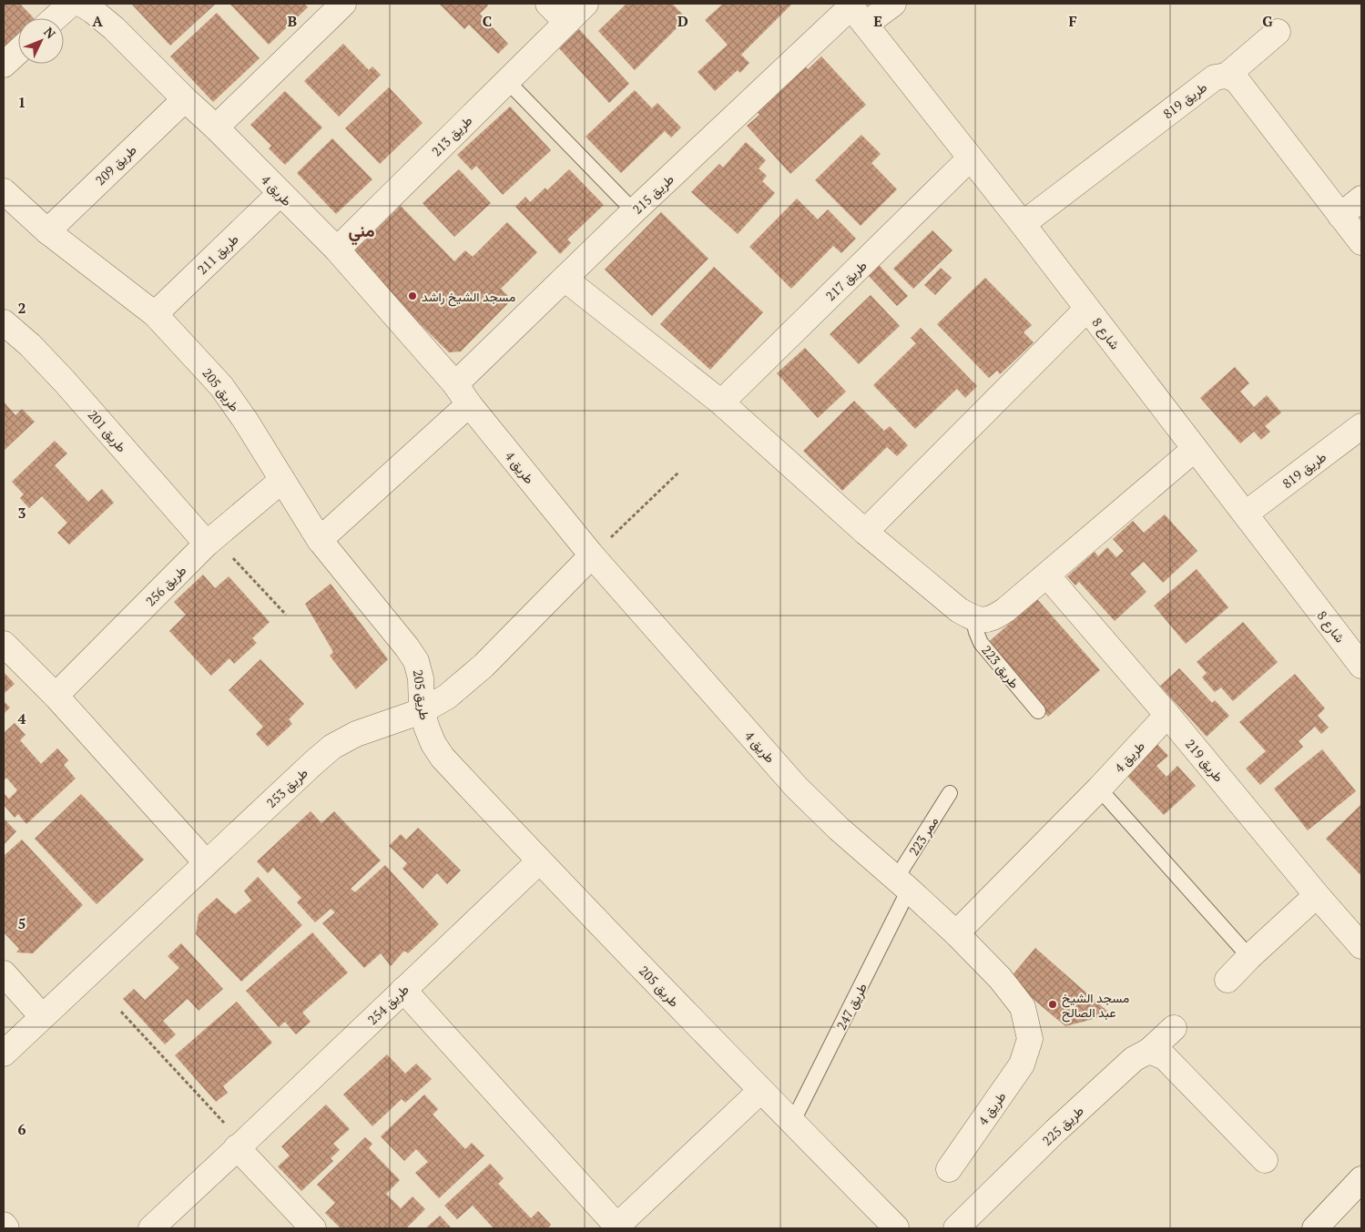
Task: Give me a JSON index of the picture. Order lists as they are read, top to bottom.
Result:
{
  "streets": {
    "street": [
      "طريق 819",
      "طريق 213",
      "طريق 209",
      "طريق 4",
      "طريق 215",
      "طريق 211",
      "طريق 217",
      "شارع 8",
      "طريق 205",
      "طريق 201",
      "طريق 256",
      "طريق 219",
      "طريق 253",
      "طريق 254",
      "طريق 225"
    ],
    "lane": ["طريق 223", "ممر 223", "طريق 247"]
  },
  "crossings": [
    ["طريق 819", "شارع 8"],
    ["طريق 213", "طريق 4"],
    ["طريق 209", "طريق 4"],
    ["طريق 209", "طريق 205"],
    ["طريق 4", "طريق 215"],
    ["طريق 4", "طريق 211"],
    ["طريق 4", "طريق 219"],
    ["طريق 4", "طريق 253"],
    ["طريق 4", "ممر 223"],
    ["طريق 4", "طريق 247"],
    ["طريق 215", "شارع 8"],
    ["طريق 211", "طريق 205"],
    ["طريق 217", "شارع 8"],
    ["طريق 205", "طريق 256"],
    ["طريق 205", "طريق 253"],
    ["طريق 205", "طريق 254"],
    ["طريق 205", "طريق 247"],
    ["طريق 201", "طريق 256"],
    ["ممر 223", "طريق 247"]
  ],
  "districts": ["مني"],
  "places": ["مسجد الشيخ راشد", "مسجد الشيخ عبد الصالح"],
  "north": "top right",
  "grid": {
    "columns": [
      "A",
      "B",
      "C",
      "D",
      "E",
      "F",
      "G"
    ],
    "rows": [
      "1",
      "2",
      "3",
      "4",
      "5",
      "6"
    ]
  }
}
